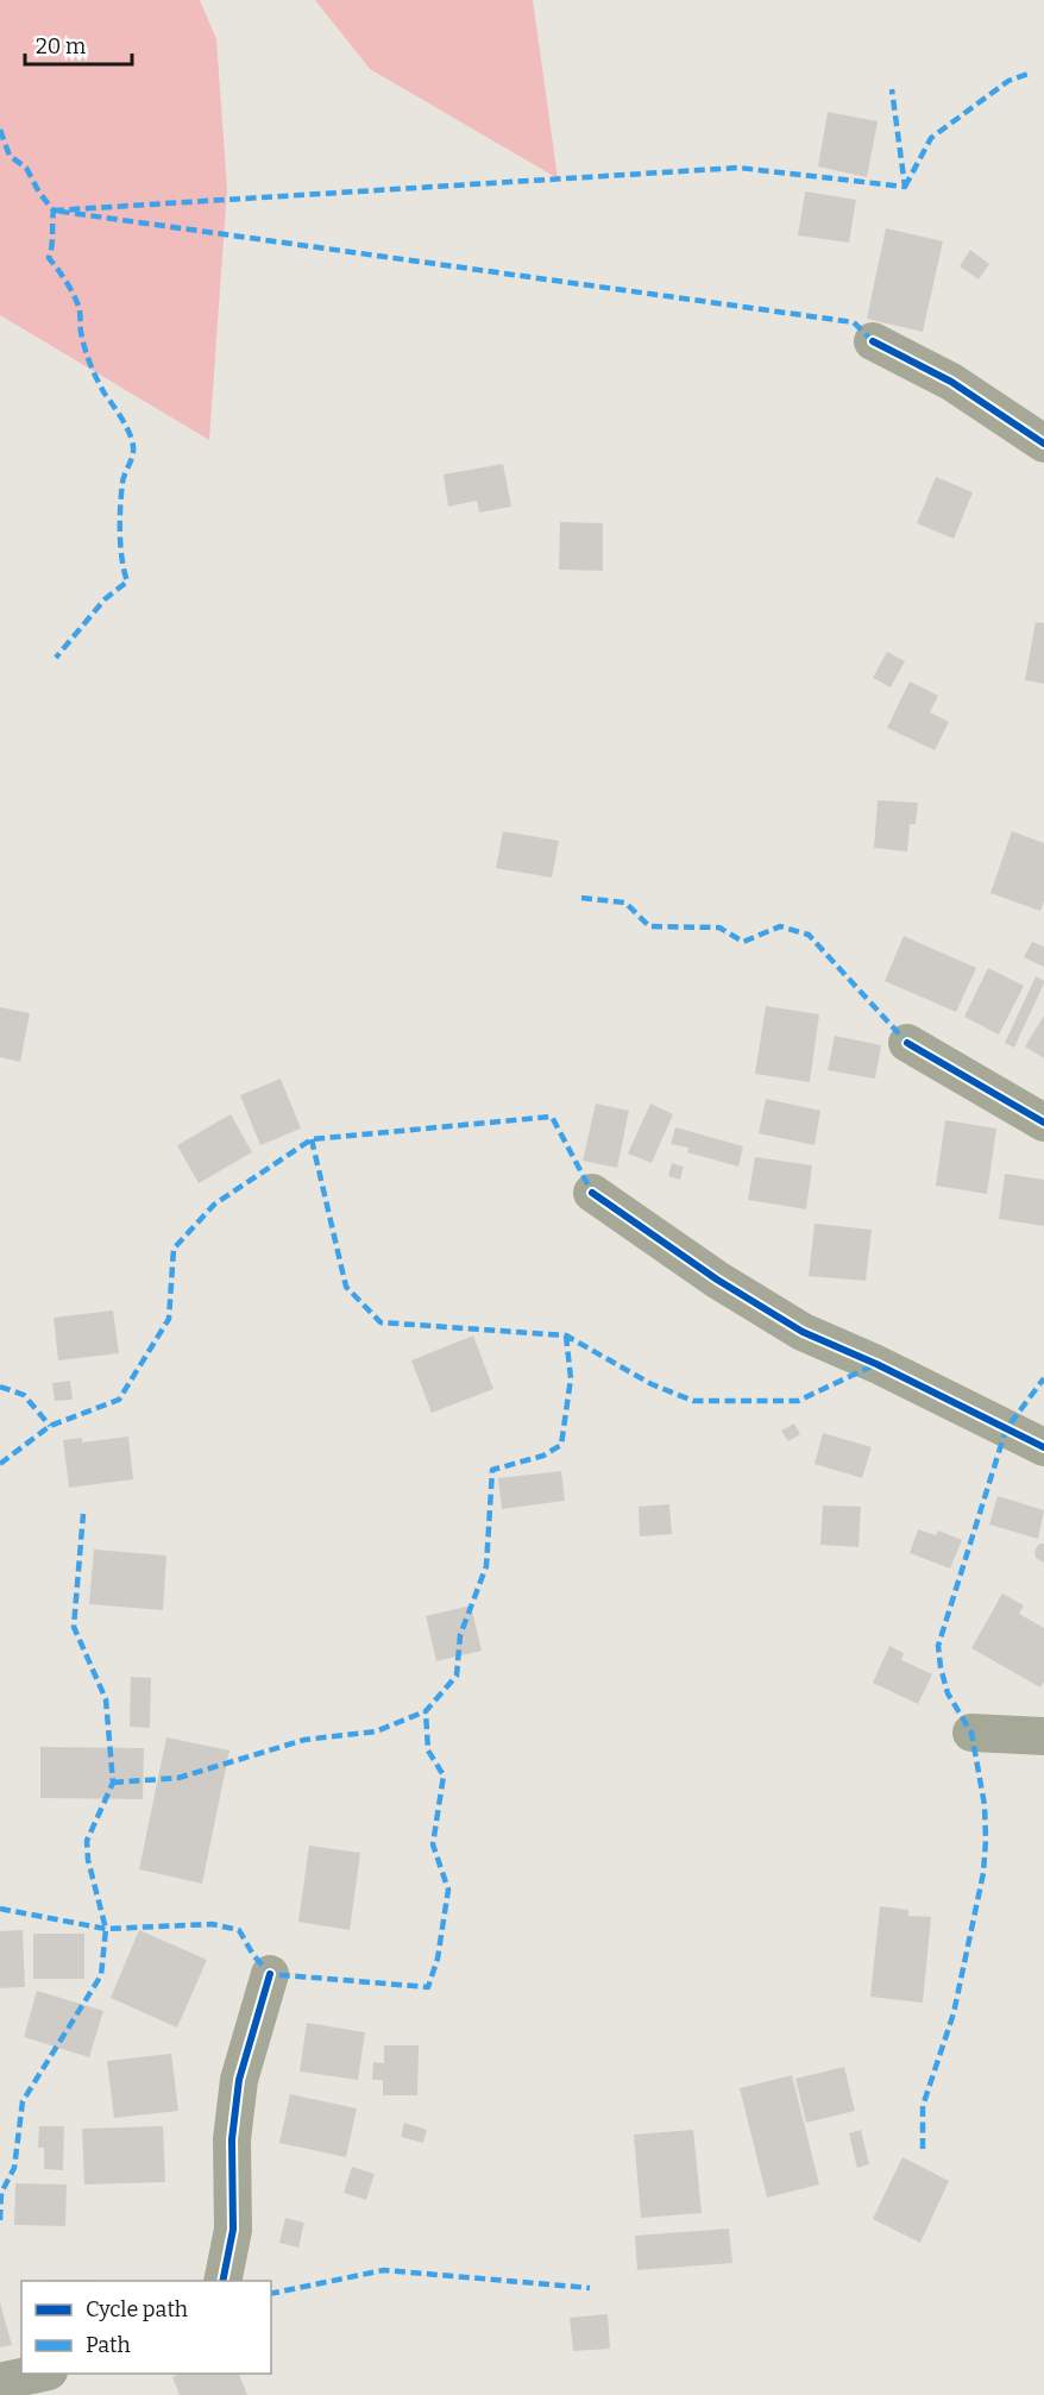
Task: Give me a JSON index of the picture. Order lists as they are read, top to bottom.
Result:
{
  "legend": ["Cycle path", "Path"],
  "scale_bar": "20 m"
}
